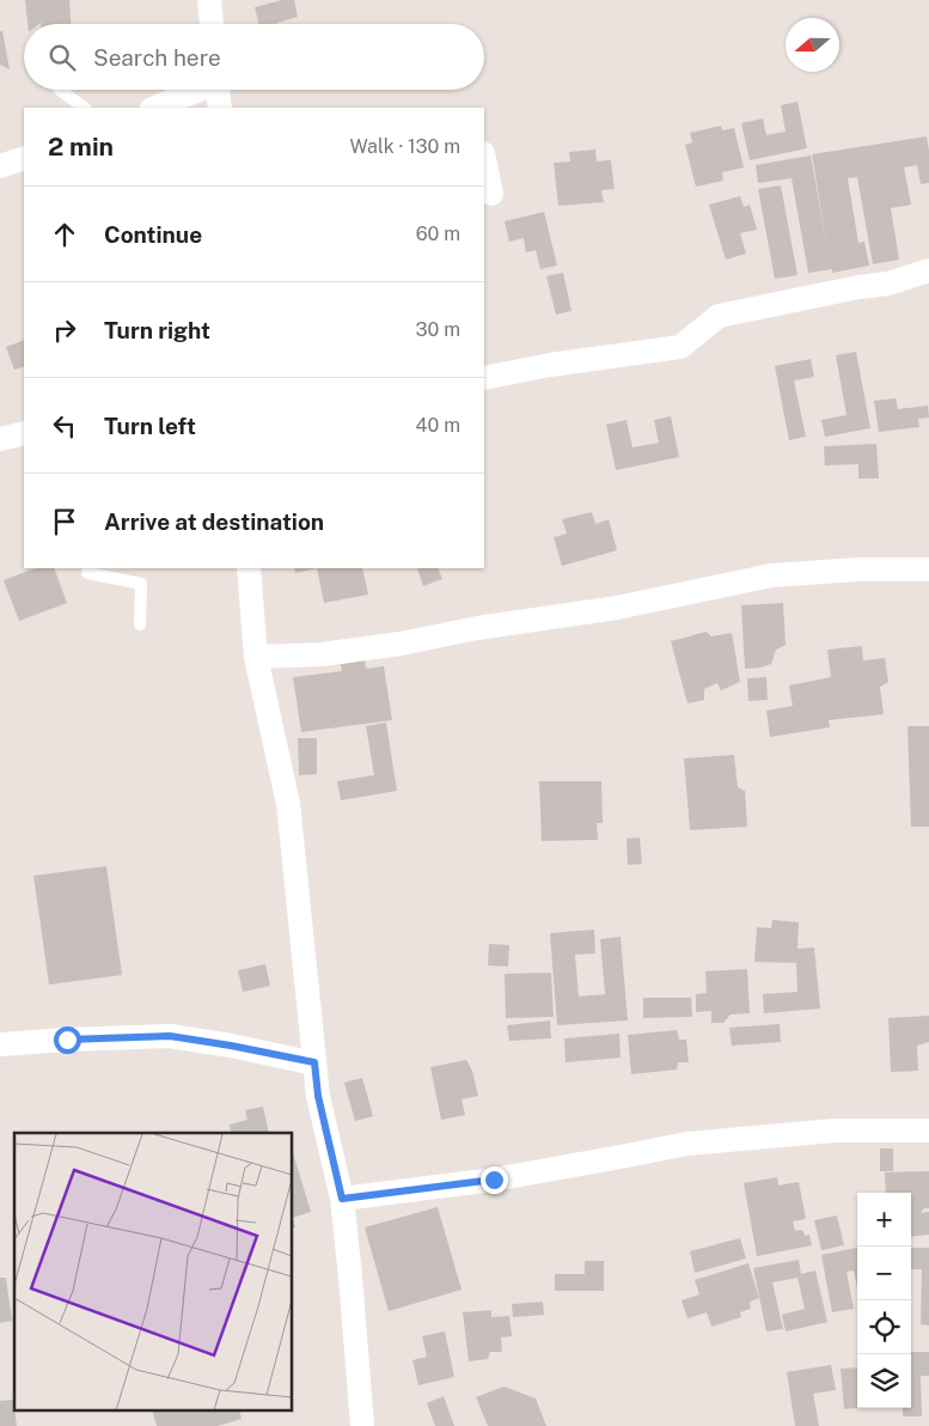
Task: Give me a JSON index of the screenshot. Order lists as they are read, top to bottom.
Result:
{
  "north": "left",
  "page": {
    "search": "Search here",
    "heading": ["2 min", "Walk · 130 m"],
    "list": [
      ["Continue", "60 m"],
      ["Turn right", "30 m"],
      ["Turn left", "40 m"],
      "Arrive at destination"
    ],
    "map_buttons": ["+", "−"]
  }
}
